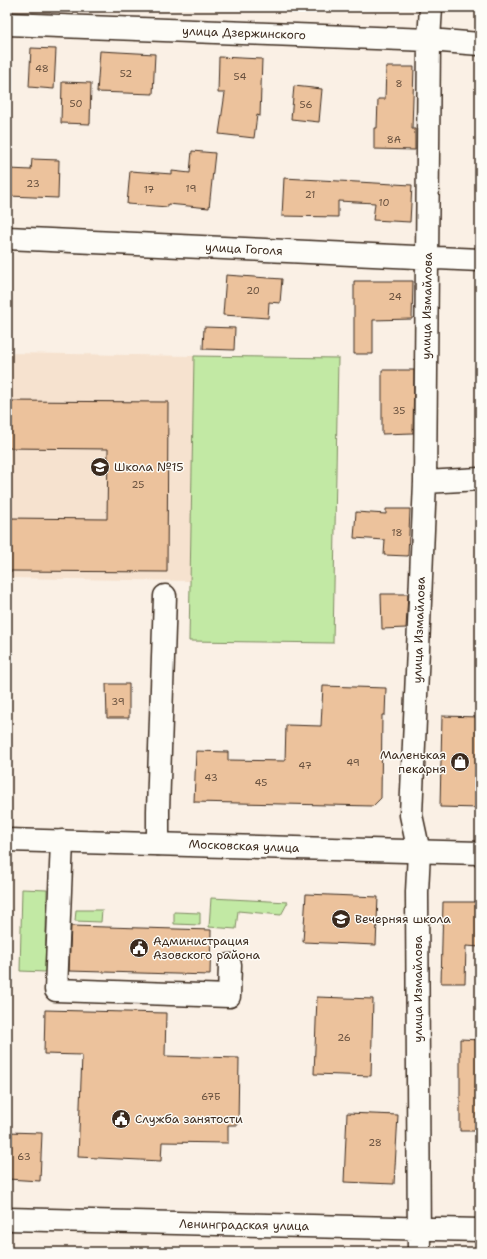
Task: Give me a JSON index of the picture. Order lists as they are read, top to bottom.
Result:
{
  "streets": {
    "street": [
      "улица Дзержинского",
      "улица Гоголя",
      "улица Измайлова",
      "Московская улица",
      "Ленинградская улица"
    ]
  },
  "crossings": [
    ["улица Дзержинского", "улица Измайлова"],
    ["улица Гоголя", "улица Измайлова"],
    ["улица Измайлова", "Московская улица"],
    ["улица Измайлова", "Ленинградская улица"]
  ],
  "places": {
    "school or university": ["Школа №15", "Вечерняя школа"],
    "shop": ["Маленькая пекарня"],
    "public building": ["Администрация Азовского района", "Служба занятости"]
  },
  "house_numbers": [
    "48",
    "52",
    "54",
    "8",
    "50",
    "56",
    "8А",
    "23",
    "19",
    "17",
    "21",
    "10",
    "20",
    "24",
    "35",
    "25",
    "18",
    "39",
    "49",
    "47",
    "43",
    "45",
    "26",
    "67Б",
    "28",
    "63"
  ]
}
